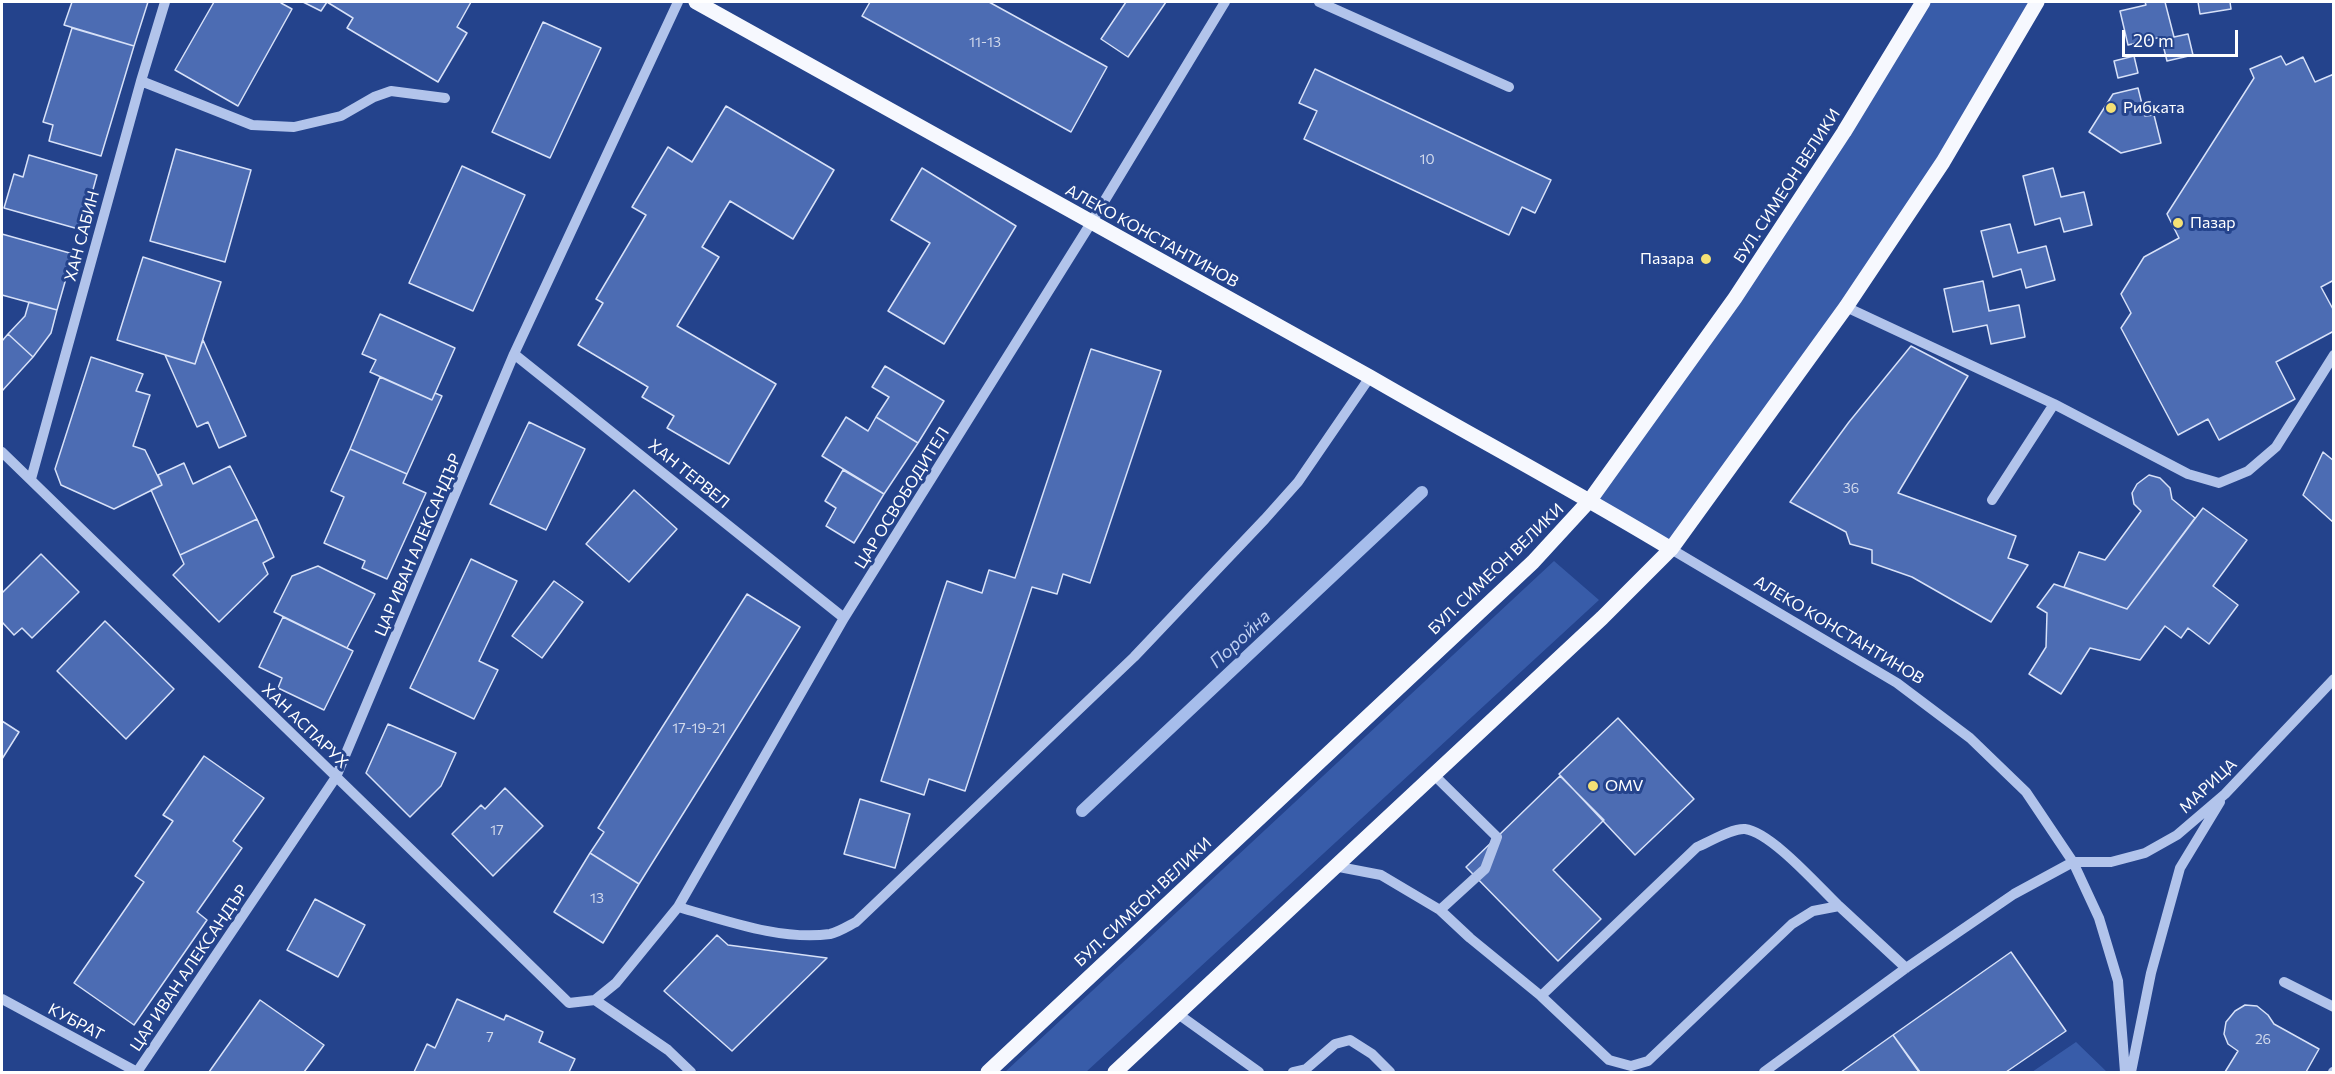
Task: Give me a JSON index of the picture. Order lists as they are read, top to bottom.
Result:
{
  "streets": {
    "main road": ["БУЛ. СИМЕОН ВЕЛИКИ", "АЛЕКО КОНСТАНТИНОВ"],
    "street": [
      "ХАН САБИН",
      "ХАН ТЕРВЕЛ",
      "ЦАР ОСВОБОДИТЕЛ",
      "ЦАР ИВАН АЛЕКСАНДЪР",
      "ХАН АСПАРУХ",
      "МАРИЦА",
      "КУБРАТ"
    ]
  },
  "crossings": [
    ["БУЛ. СИМЕОН ВЕЛИКИ", "АЛЕКО КОНСТАНТИНОВ"],
    ["ХАН САБИН", "ХАН АСПАРУХ"],
    ["АЛЕКО КОНСТАНТИНОВ", "ЦАР ОСВОБОДИТЕЛ"],
    ["АЛЕКО КОНСТАНТИНОВ", "МАРИЦА"],
    ["ХАН ТЕРВЕЛ", "ЦАР ОСВОБОДИТЕЛ"],
    ["ХАН ТЕРВЕЛ", "ЦАР ИВАН АЛЕКСАНДЪР"],
    ["ЦАР ОСВОБОДИТЕЛ", "ХАН АСПАРУХ"],
    ["ЦАР ИВАН АЛЕКСАНДЪР", "ХАН АСПАРУХ"],
    ["ЦАР ИВАН АЛЕКСАНДЪР", "КУБРАТ"]
  ],
  "water": ["Поройна"],
  "places": [
    "Рибката",
    "Пазар",
    "Пазара",
    "OMV"
  ],
  "house_numbers": [
    "11-13",
    "10",
    "36",
    "17-19-21",
    "17",
    "13",
    "7",
    "26"
  ],
  "scale_bar": "20 m"
}
